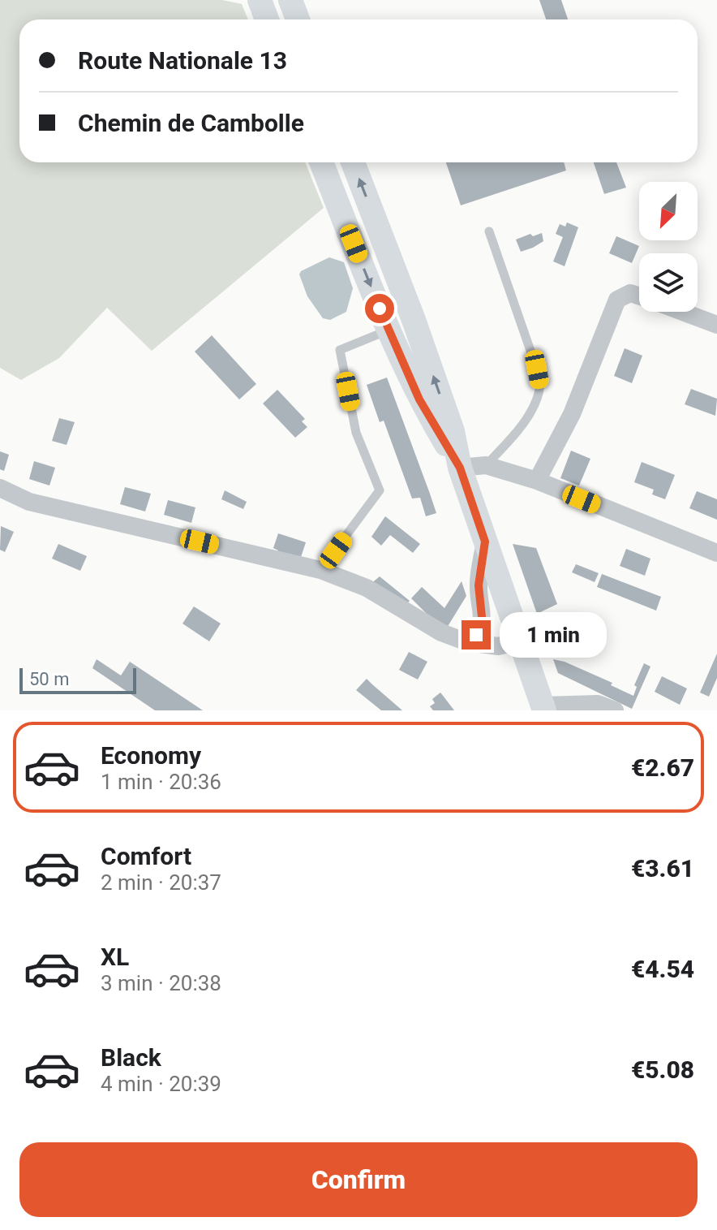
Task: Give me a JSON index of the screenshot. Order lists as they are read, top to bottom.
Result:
{
  "scale_bar": "50 m",
  "north": "bottom left",
  "page": {
    "banner": ["Route Nationale 13", "Chemin de Cambolle"],
    "bubble": "1 min",
    "scale": "50 m",
    "list": [
      {
        "name": "Economy",
        "note": "1 min · 20:36",
        "value": "€2.67"
      },
      {
        "name": "Comfort",
        "note": "2 min · 20:37",
        "value": "€3.61"
      },
      {
        "name": "XL",
        "note": "3 min · 20:38",
        "value": "€4.54"
      },
      {
        "name": "Black",
        "note": "4 min · 20:39",
        "value": "€5.08"
      }
    ],
    "buttons": "Confirm"
  }
}
